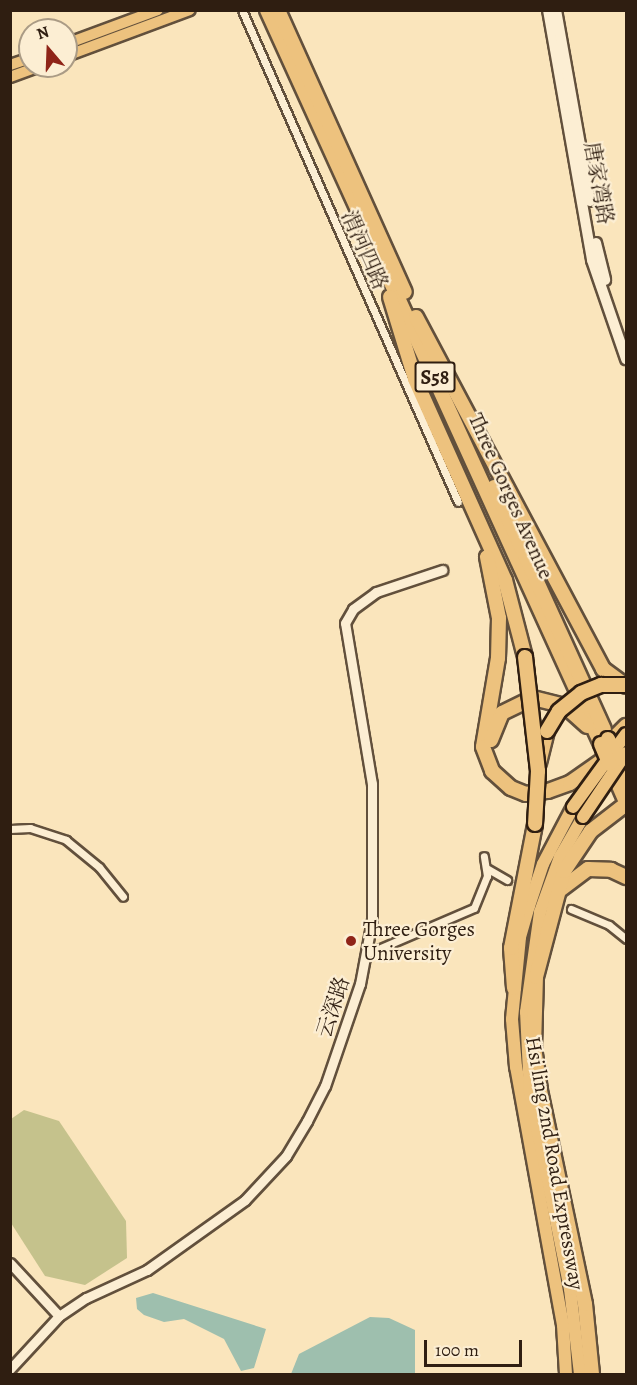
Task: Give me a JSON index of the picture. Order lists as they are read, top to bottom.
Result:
{
  "streets": {
    "highway": ["S58", "Three Gorges Avenue", "Hsi ling 2nd Road Expressway"],
    "main road": ["唐家湾路"],
    "street": ["渭河四路", "云深路"]
  },
  "crossings": [
    ["Three Gorges Avenue", "Hsi ling 2nd Road Expressway"]
  ],
  "places": ["Three Gorges University"],
  "scale_bar": "100 m",
  "north": "top"
}
